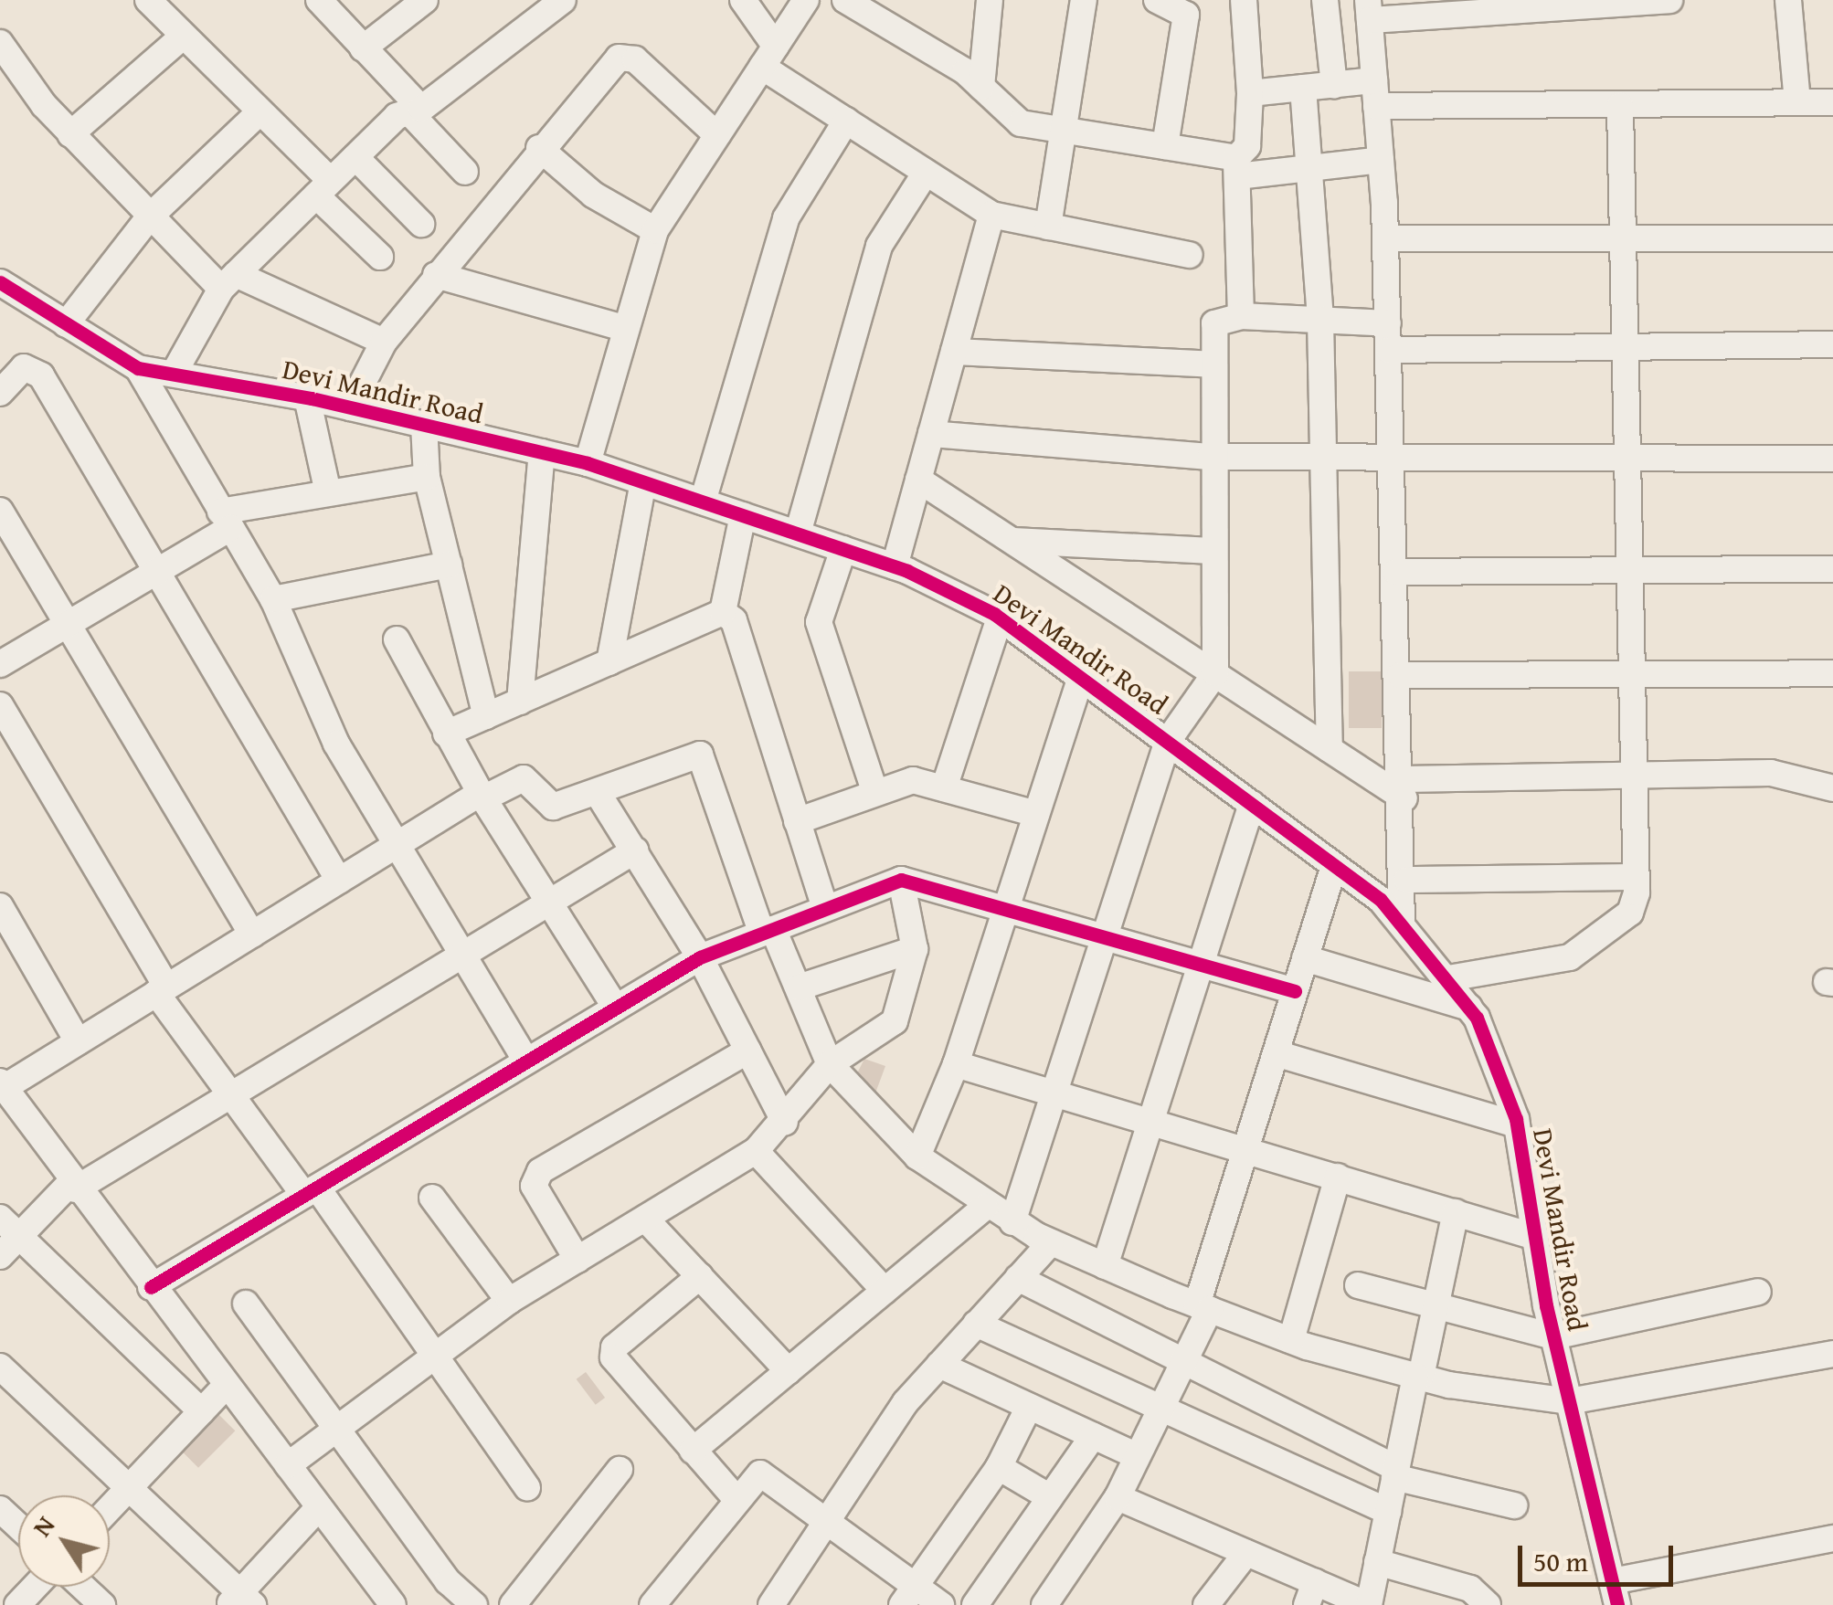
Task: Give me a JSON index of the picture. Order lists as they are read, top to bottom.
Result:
{
  "streets": {
    "street": ["Devi Mandir Road"]
  },
  "scale_bar": "50 m",
  "north": "top left"
}
